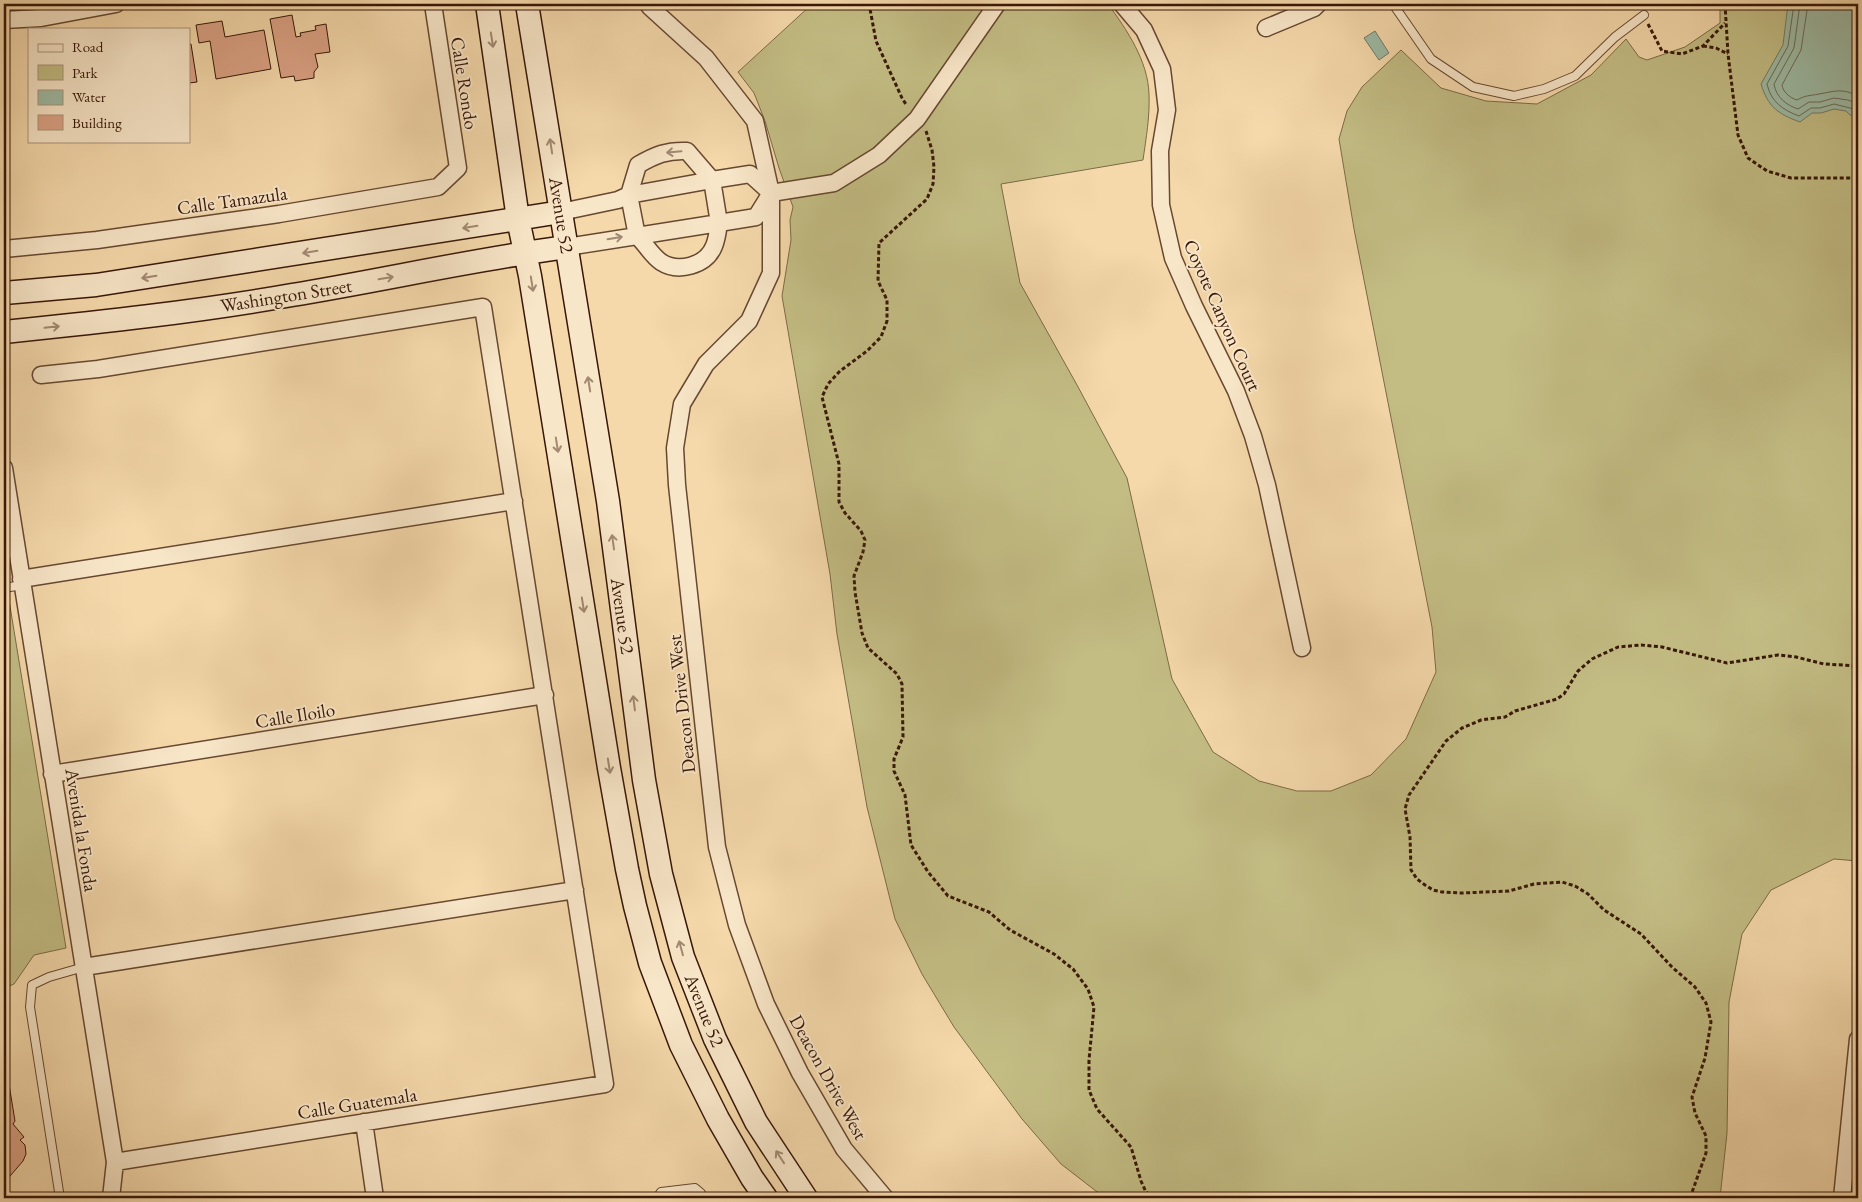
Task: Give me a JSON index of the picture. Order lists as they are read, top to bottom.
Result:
{
  "streets": {
    "main road": ["Avenue 52", "Washington Street"],
    "street": [
      "Calle Rondo",
      "Calle Tamazula",
      "Coyote Canyon Court",
      "Deacon Drive West",
      "Calle Iloilo",
      "Avenida la Fonda",
      "Calle Guatemala"
    ]
  },
  "crossings": [
    ["Calle Rondo", "Calle Tamazula"],
    ["Avenue 52", "Washington Street"],
    ["Calle Iloilo", "Avenida la Fonda"],
    ["Avenida la Fonda", "Calle Guatemala"]
  ],
  "legend": [
    "Road",
    "Park",
    "Water",
    "Building"
  ]
}
